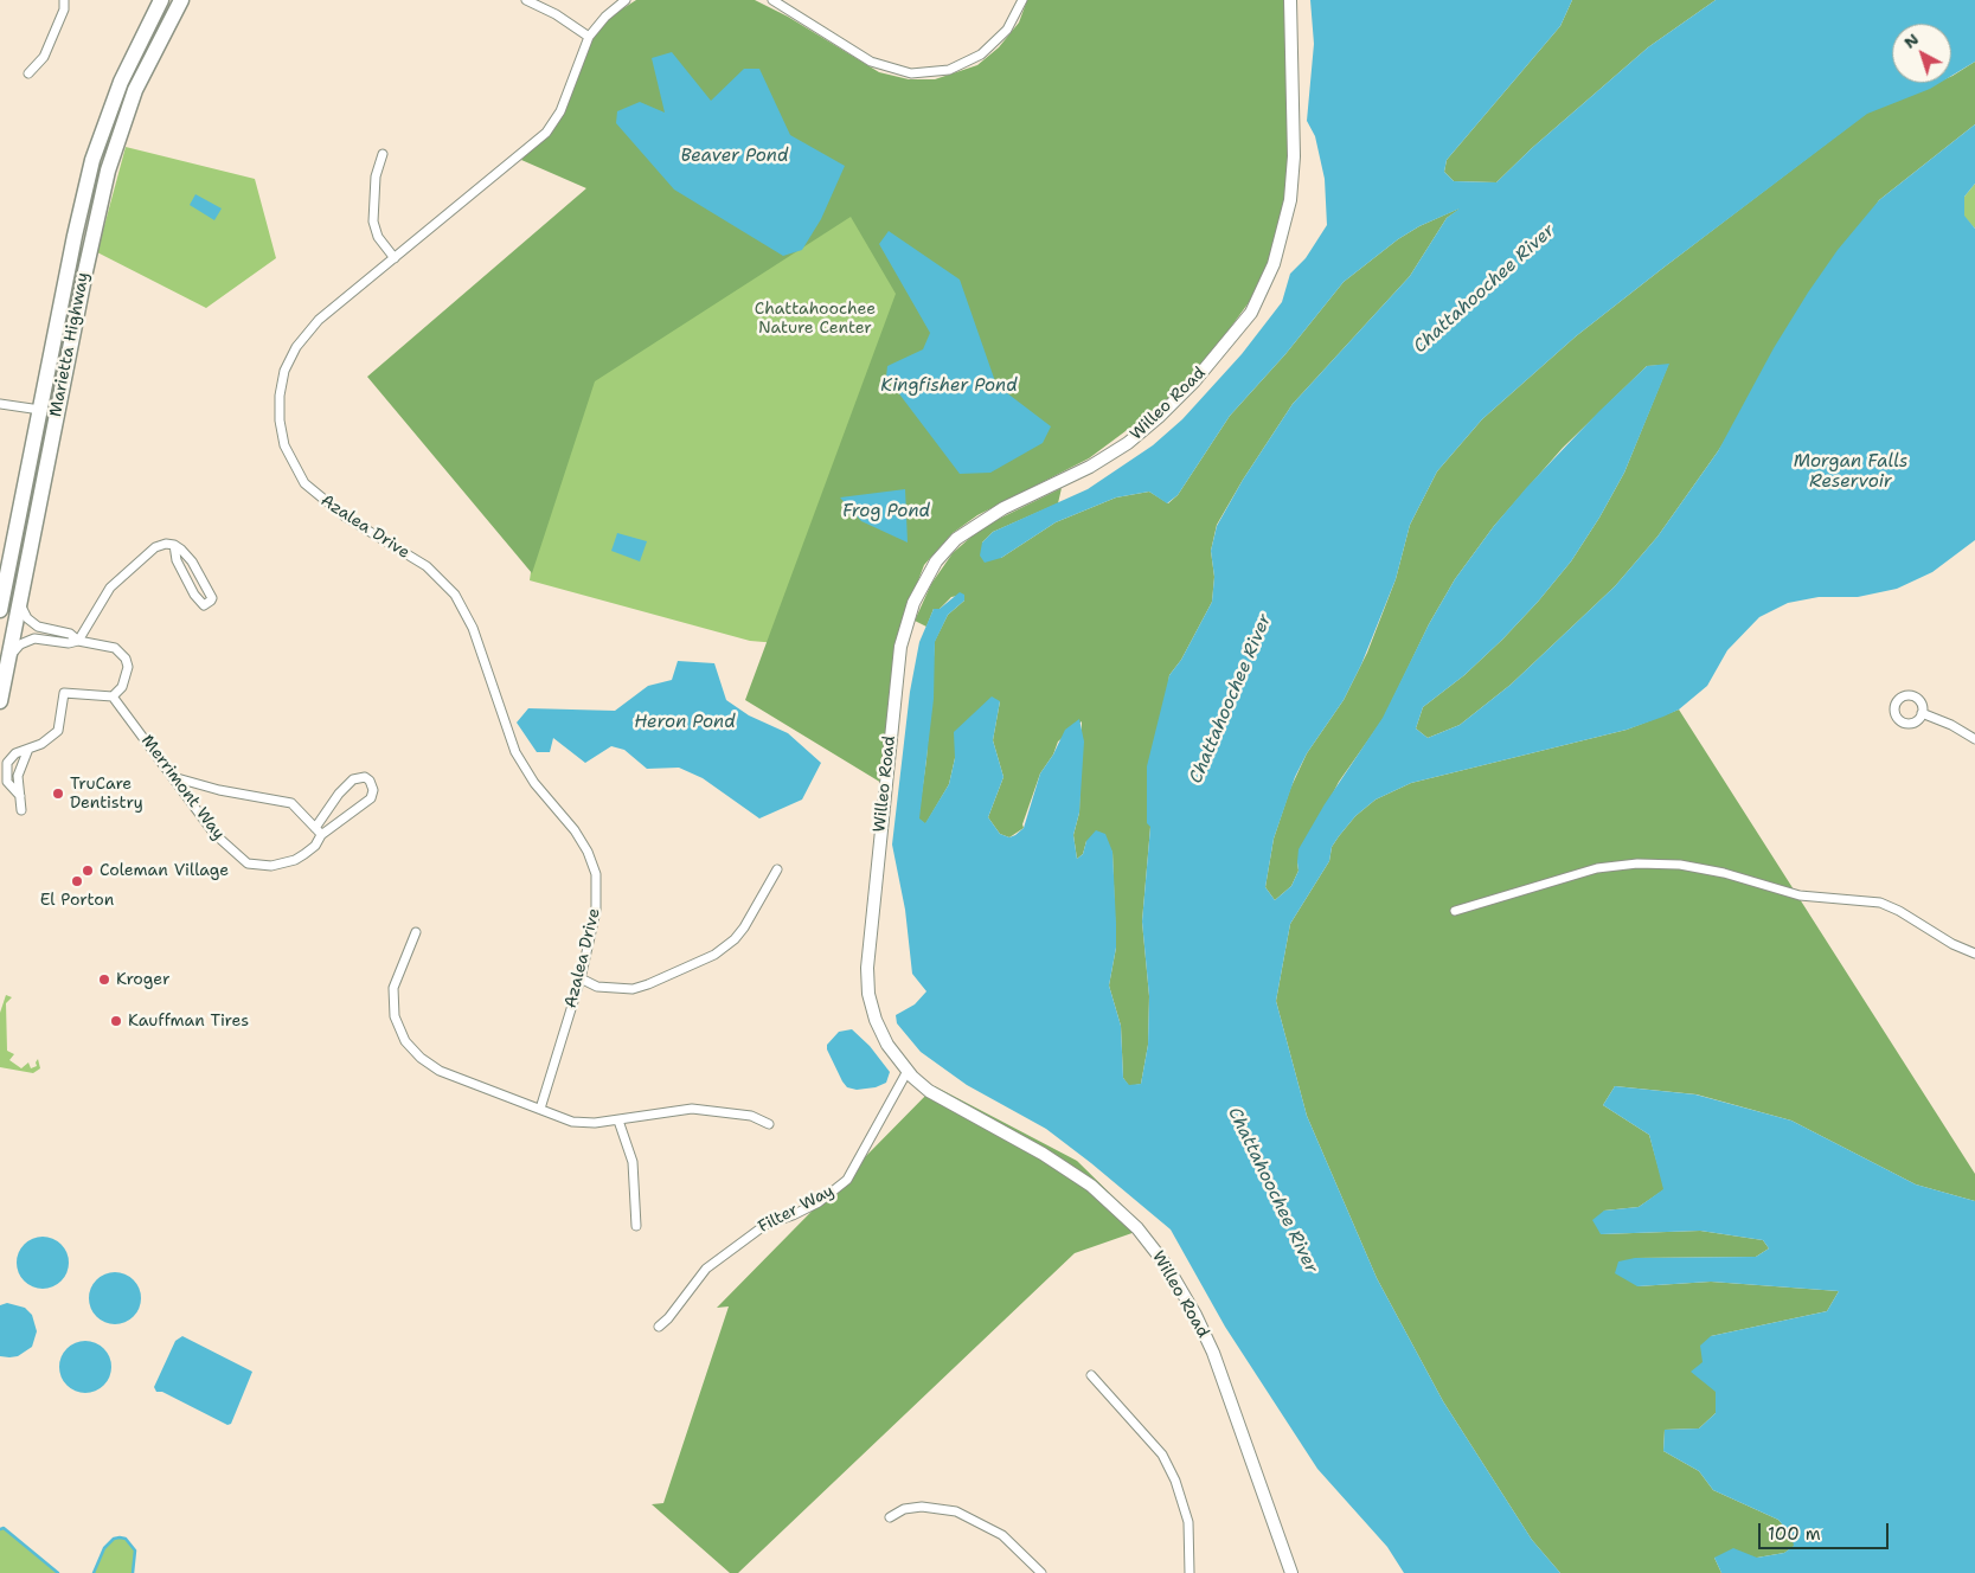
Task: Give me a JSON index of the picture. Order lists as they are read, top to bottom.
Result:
{
  "streets": {
    "highway": ["Marietta Highway"],
    "street": [
      "Willeo Road",
      "Azalea Drive",
      "Merrimont Way",
      "Filter Way"
    ]
  },
  "crossings": [
    ["Willeo Road", "Filter Way"]
  ],
  "water": [
    "Beaver Pond",
    "Chattahoochee River",
    "Kingfisher Pond",
    "Morgan Falls Reservoir",
    "Frog Pond",
    "Heron Pond"
  ],
  "parks": ["Chattahoochee Nature Center"],
  "places": [
    "TruCare Dentistry",
    "Coleman Village",
    "El Porton",
    "Kroger",
    "Kauffman Tires"
  ],
  "scale_bar": "100 m",
  "north": "top left"
}
